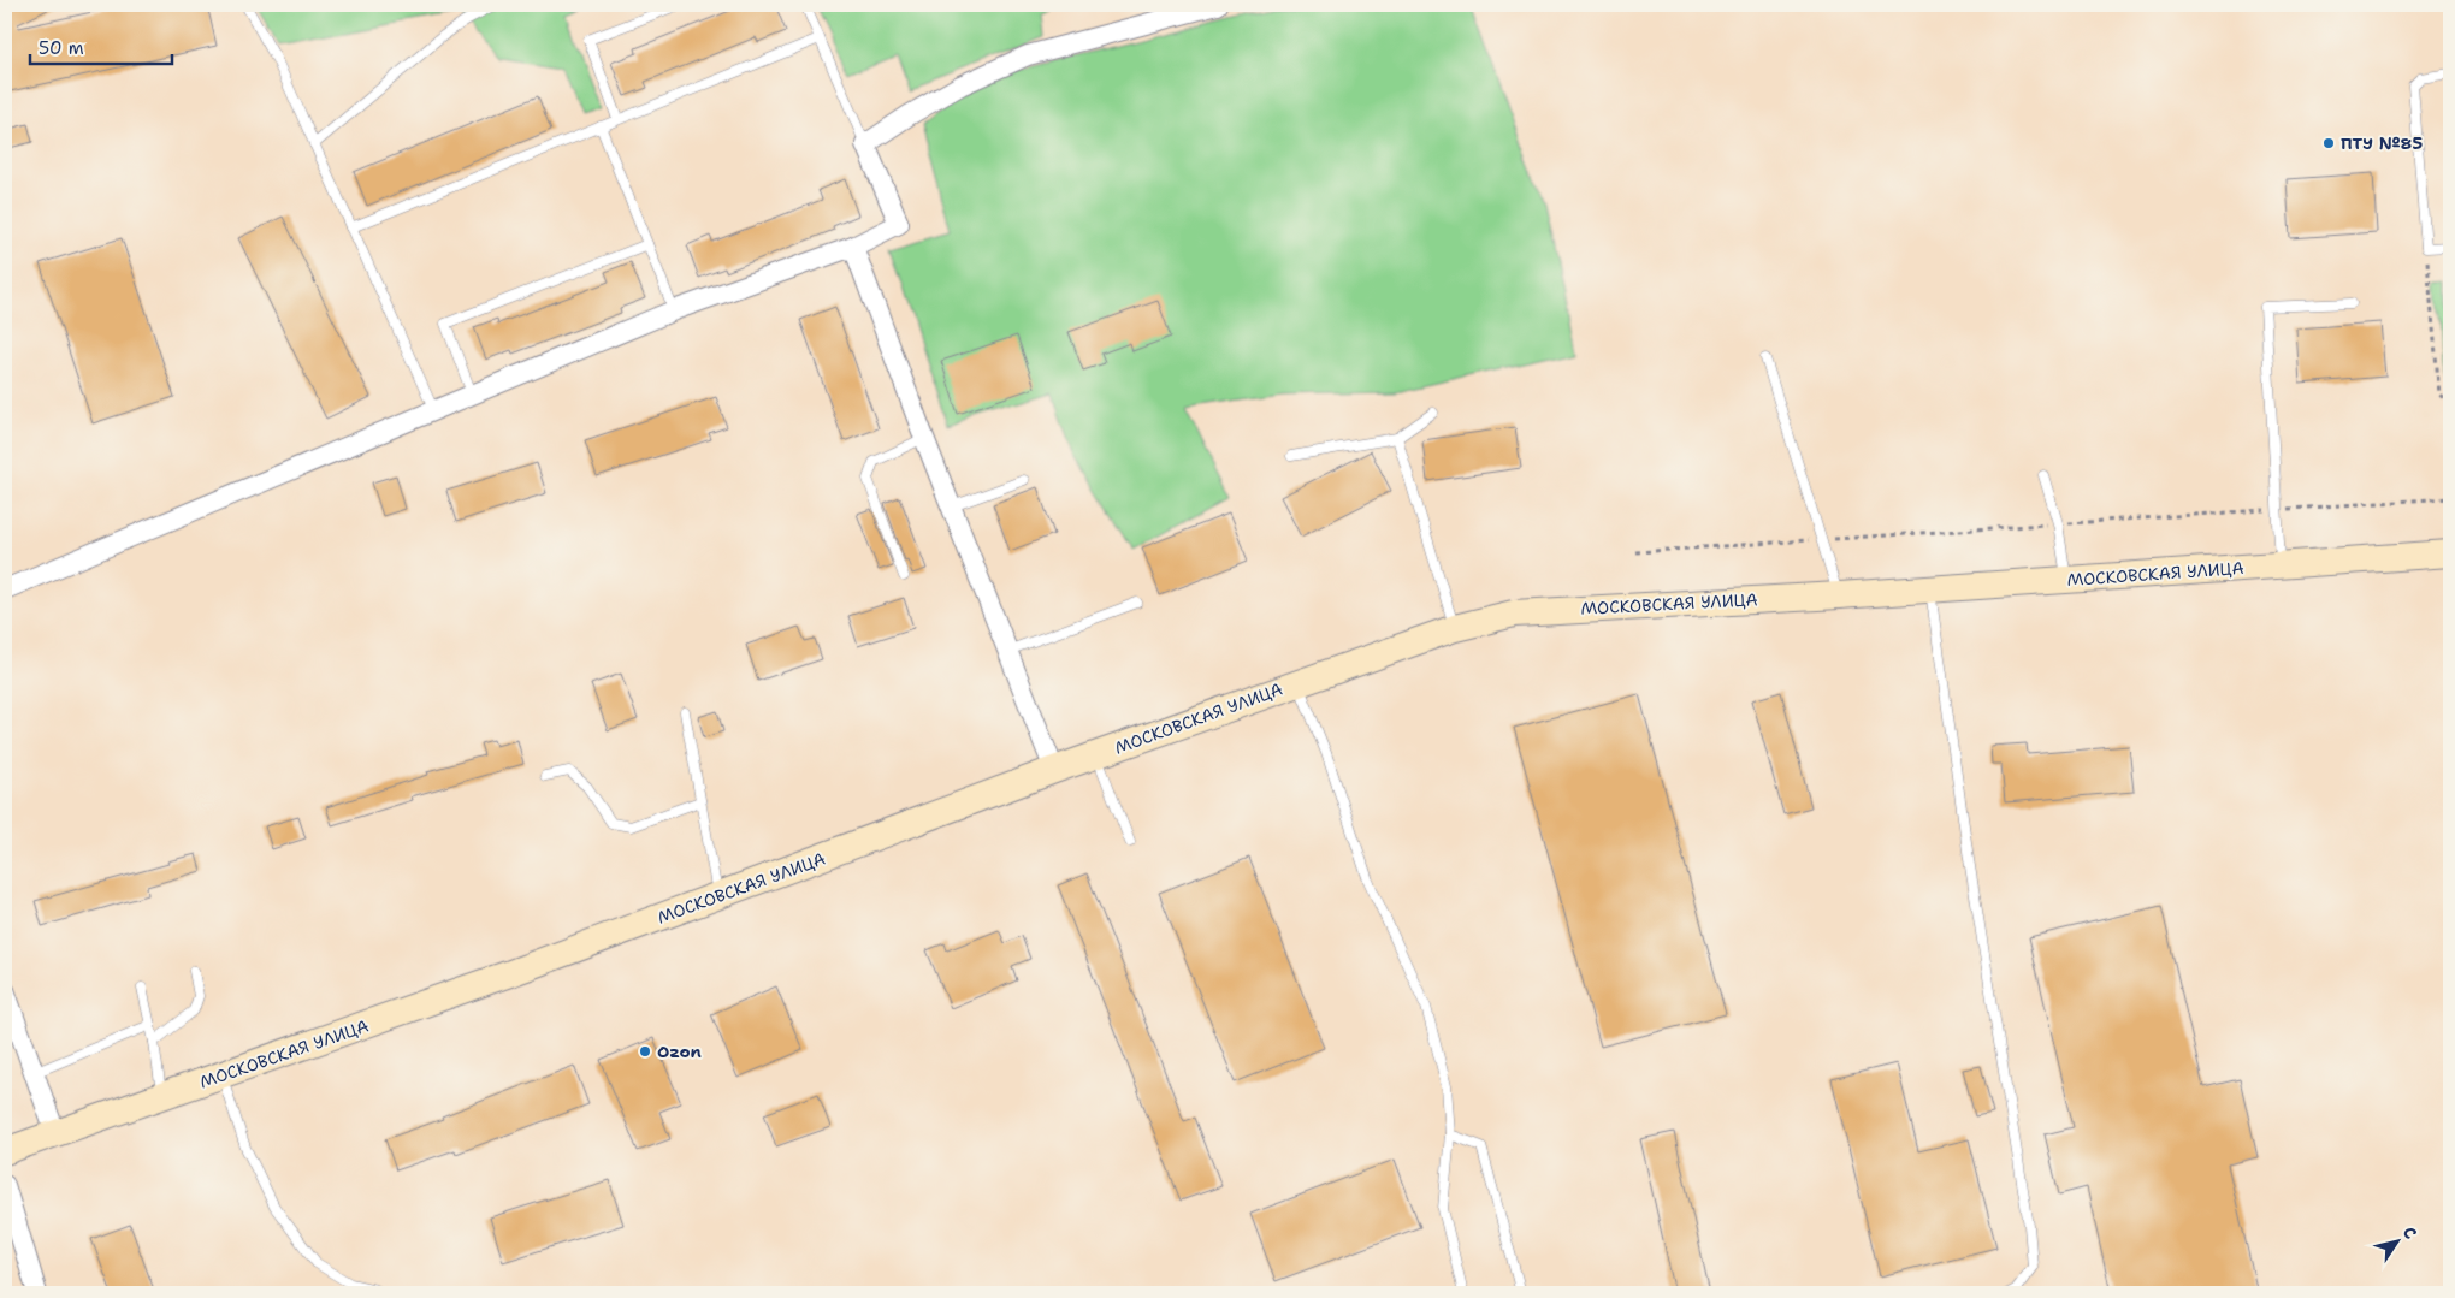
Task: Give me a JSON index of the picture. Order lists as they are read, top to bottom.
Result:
{
  "streets": {
    "main road": ["МОСКОВСКАЯ УЛИЦА"]
  },
  "places": ["ПТУ №85", "Ozon"],
  "scale_bar": "50 m",
  "north": "top right"
}
